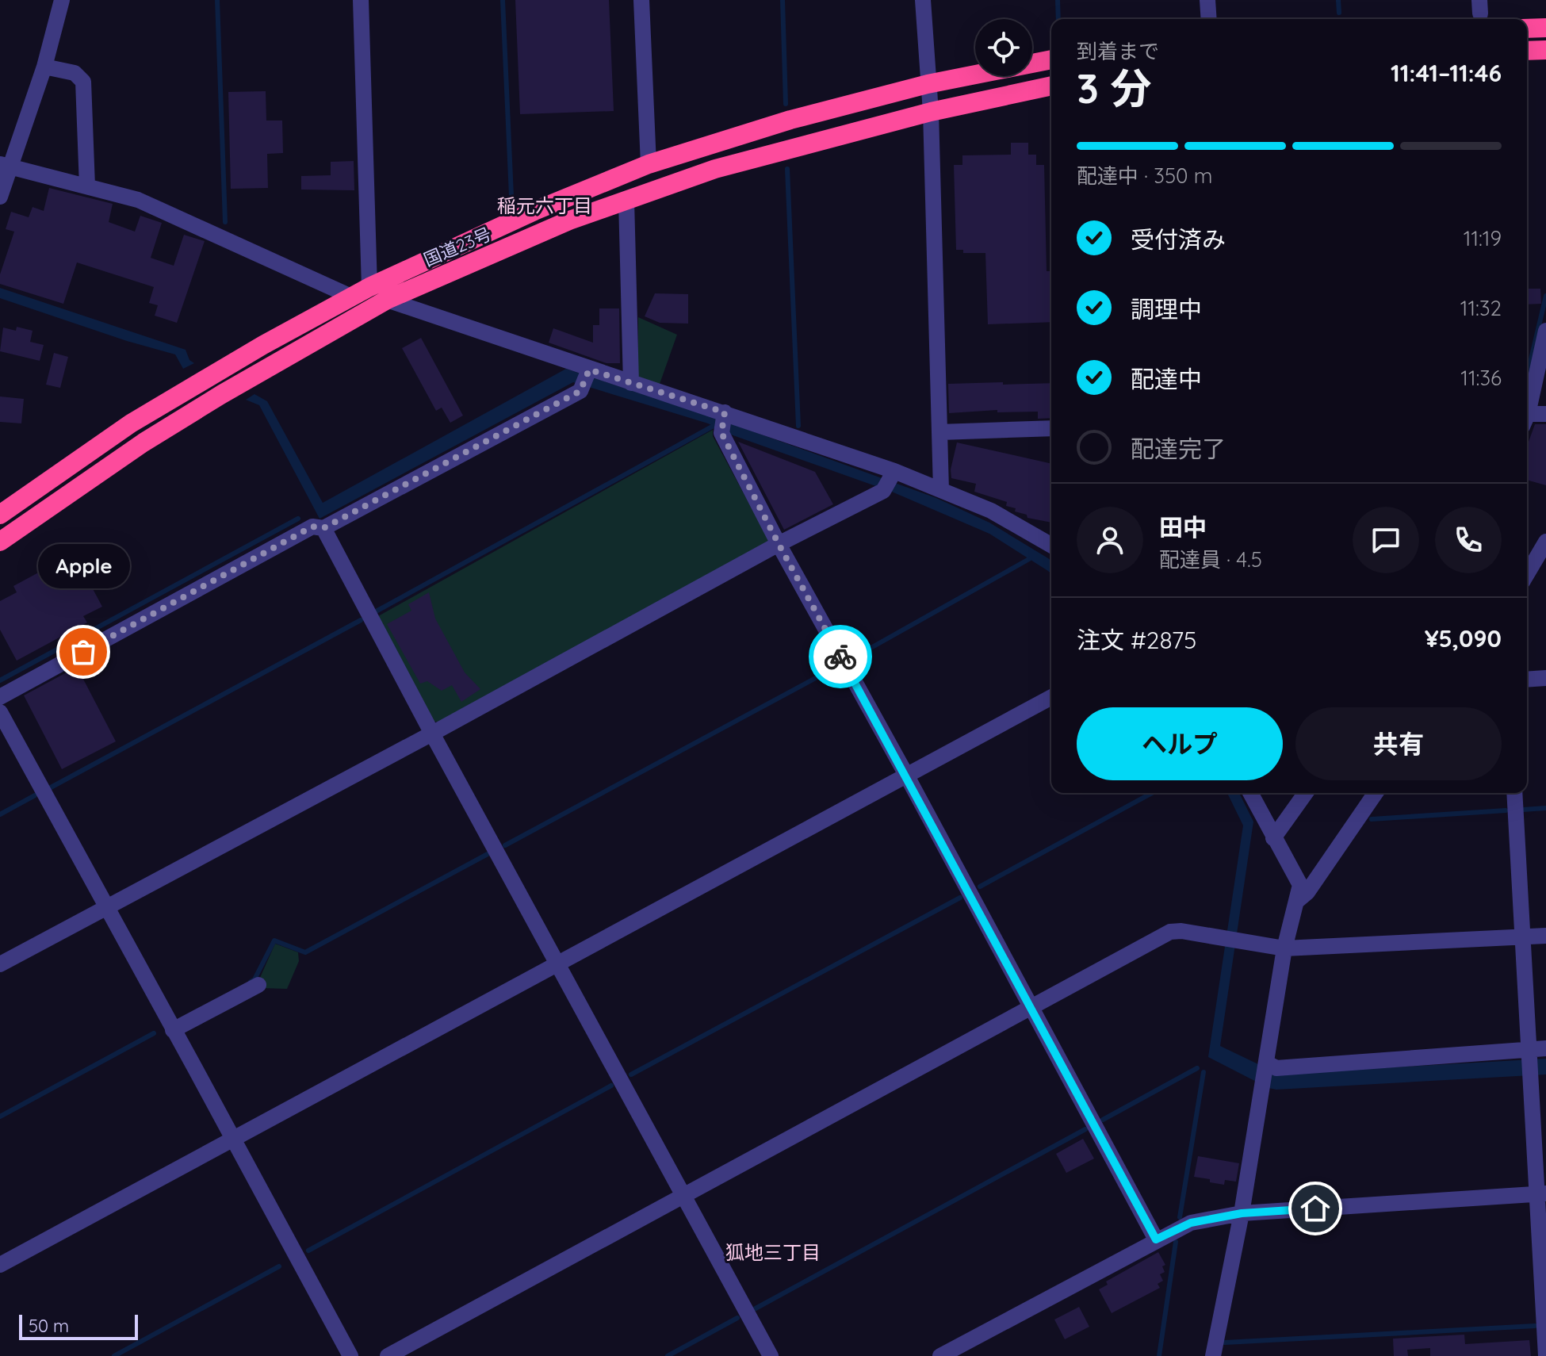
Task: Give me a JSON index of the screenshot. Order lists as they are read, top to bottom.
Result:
{
  "streets": {
    "highway": ["国道23号"]
  },
  "districts": ["稲元六丁目", "狐地三丁目"],
  "places": ["Apple"],
  "scale_bar": "50 m",
  "page": {
    "heading": ["3 分", "到着まで", "11:41–11:46"],
    "panel": [
      "田中",
      "配達員 · 4.5",
      "注文 #2875",
      "¥5,090"
    ],
    "bar": "配達中 · 350 m",
    "list": [
      ["受付済み", "11:19"],
      ["調理中", "11:32"],
      ["配達中", "11:36"],
      "配達完了"
    ],
    "bubble": "Apple",
    "buttons": ["ヘルプ", "共有"],
    "scale": "50 m"
  }
}
